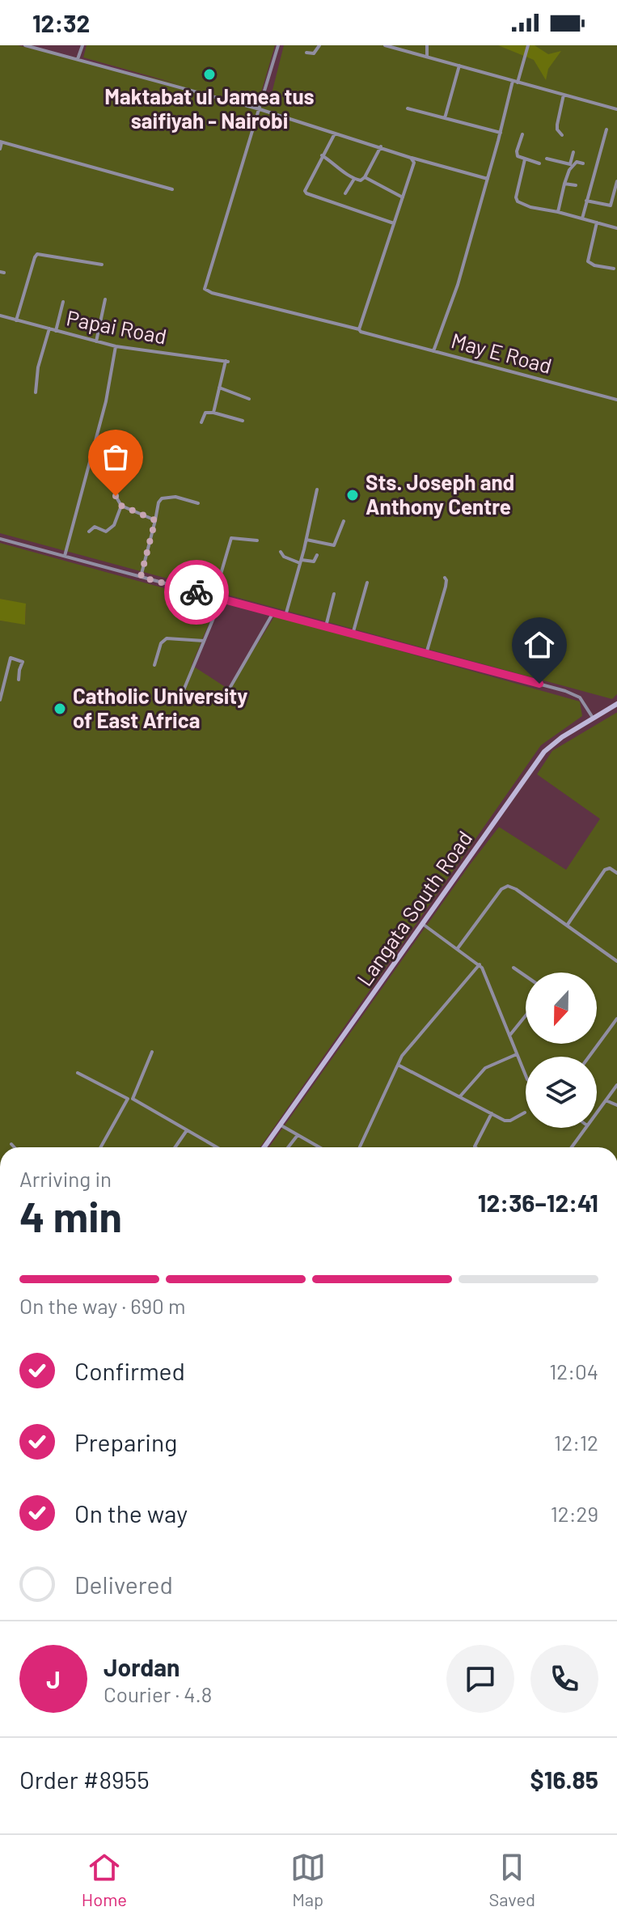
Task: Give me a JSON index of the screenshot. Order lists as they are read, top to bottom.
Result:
{
  "streets": {
    "street": ["Papai Road", "May E Road", "Langata South Road"]
  },
  "places": ["Maktabat ul Jamea tus saifiyah - Nairobi", "Sts. Joseph and Anthony Centre", "Catholic University of East Africa"],
  "north": "bottom",
  "page": {
    "status": "12:32",
    "heading": ["4 min", "Arriving in", "12:36–12:41"],
    "panel": [
      "Jordan",
      "Courier · 4.8",
      "Order #8955",
      "$16.85"
    ],
    "bar": "On the way · 690 m",
    "list": [
      ["Confirmed", "12:04"],
      ["Preparing", "12:12"],
      ["On the way", "12:29"],
      "Delivered"
    ],
    "round": "J",
    "tabs": ["Home", "Map", "Saved"]
  }
}
